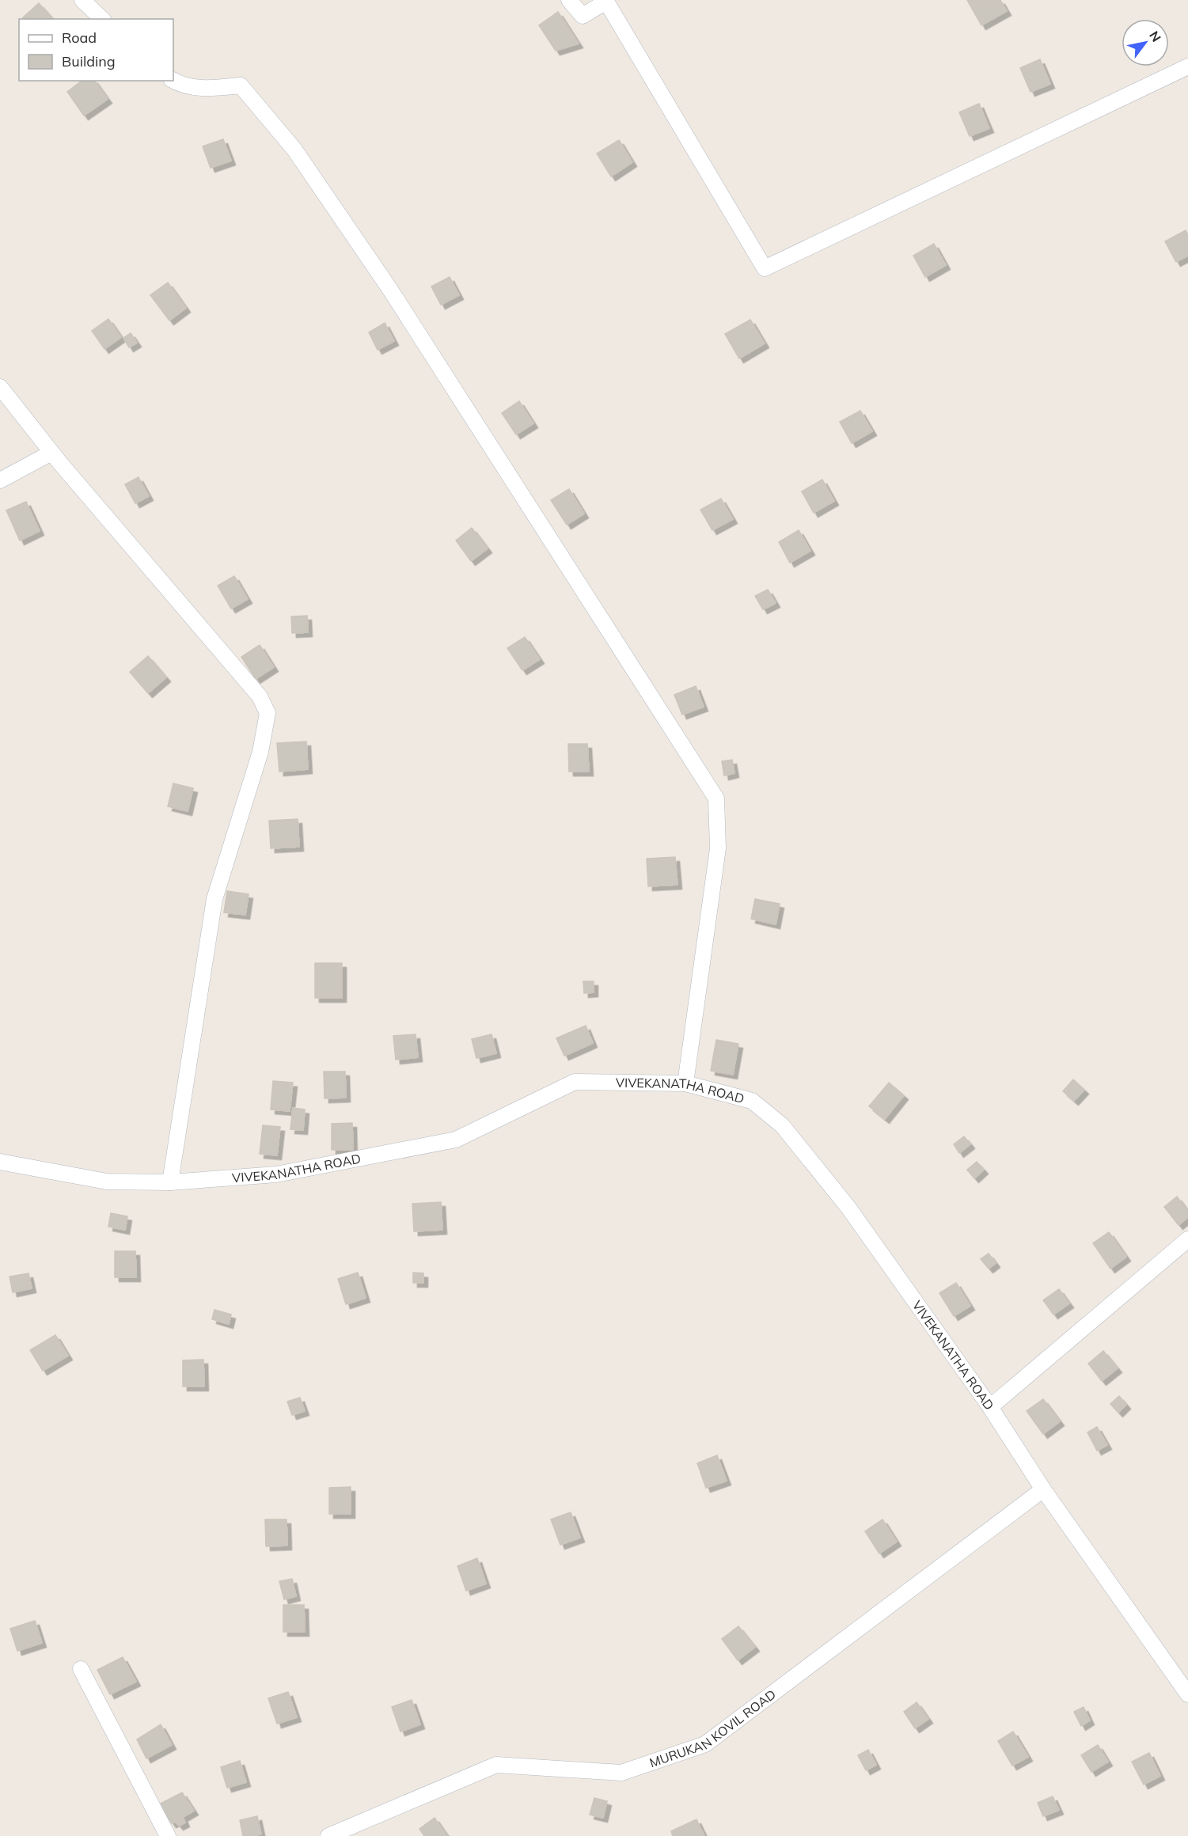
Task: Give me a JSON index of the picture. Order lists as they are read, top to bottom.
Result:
{
  "streets": {
    "street": ["VIVEKANATHA ROAD", "MURUKAN KOVIL ROAD"]
  },
  "crossings": [
    ["VIVEKANATHA ROAD", "MURUKAN KOVIL ROAD"]
  ],
  "legend": ["Road", "Building"],
  "north": "top right"
}
